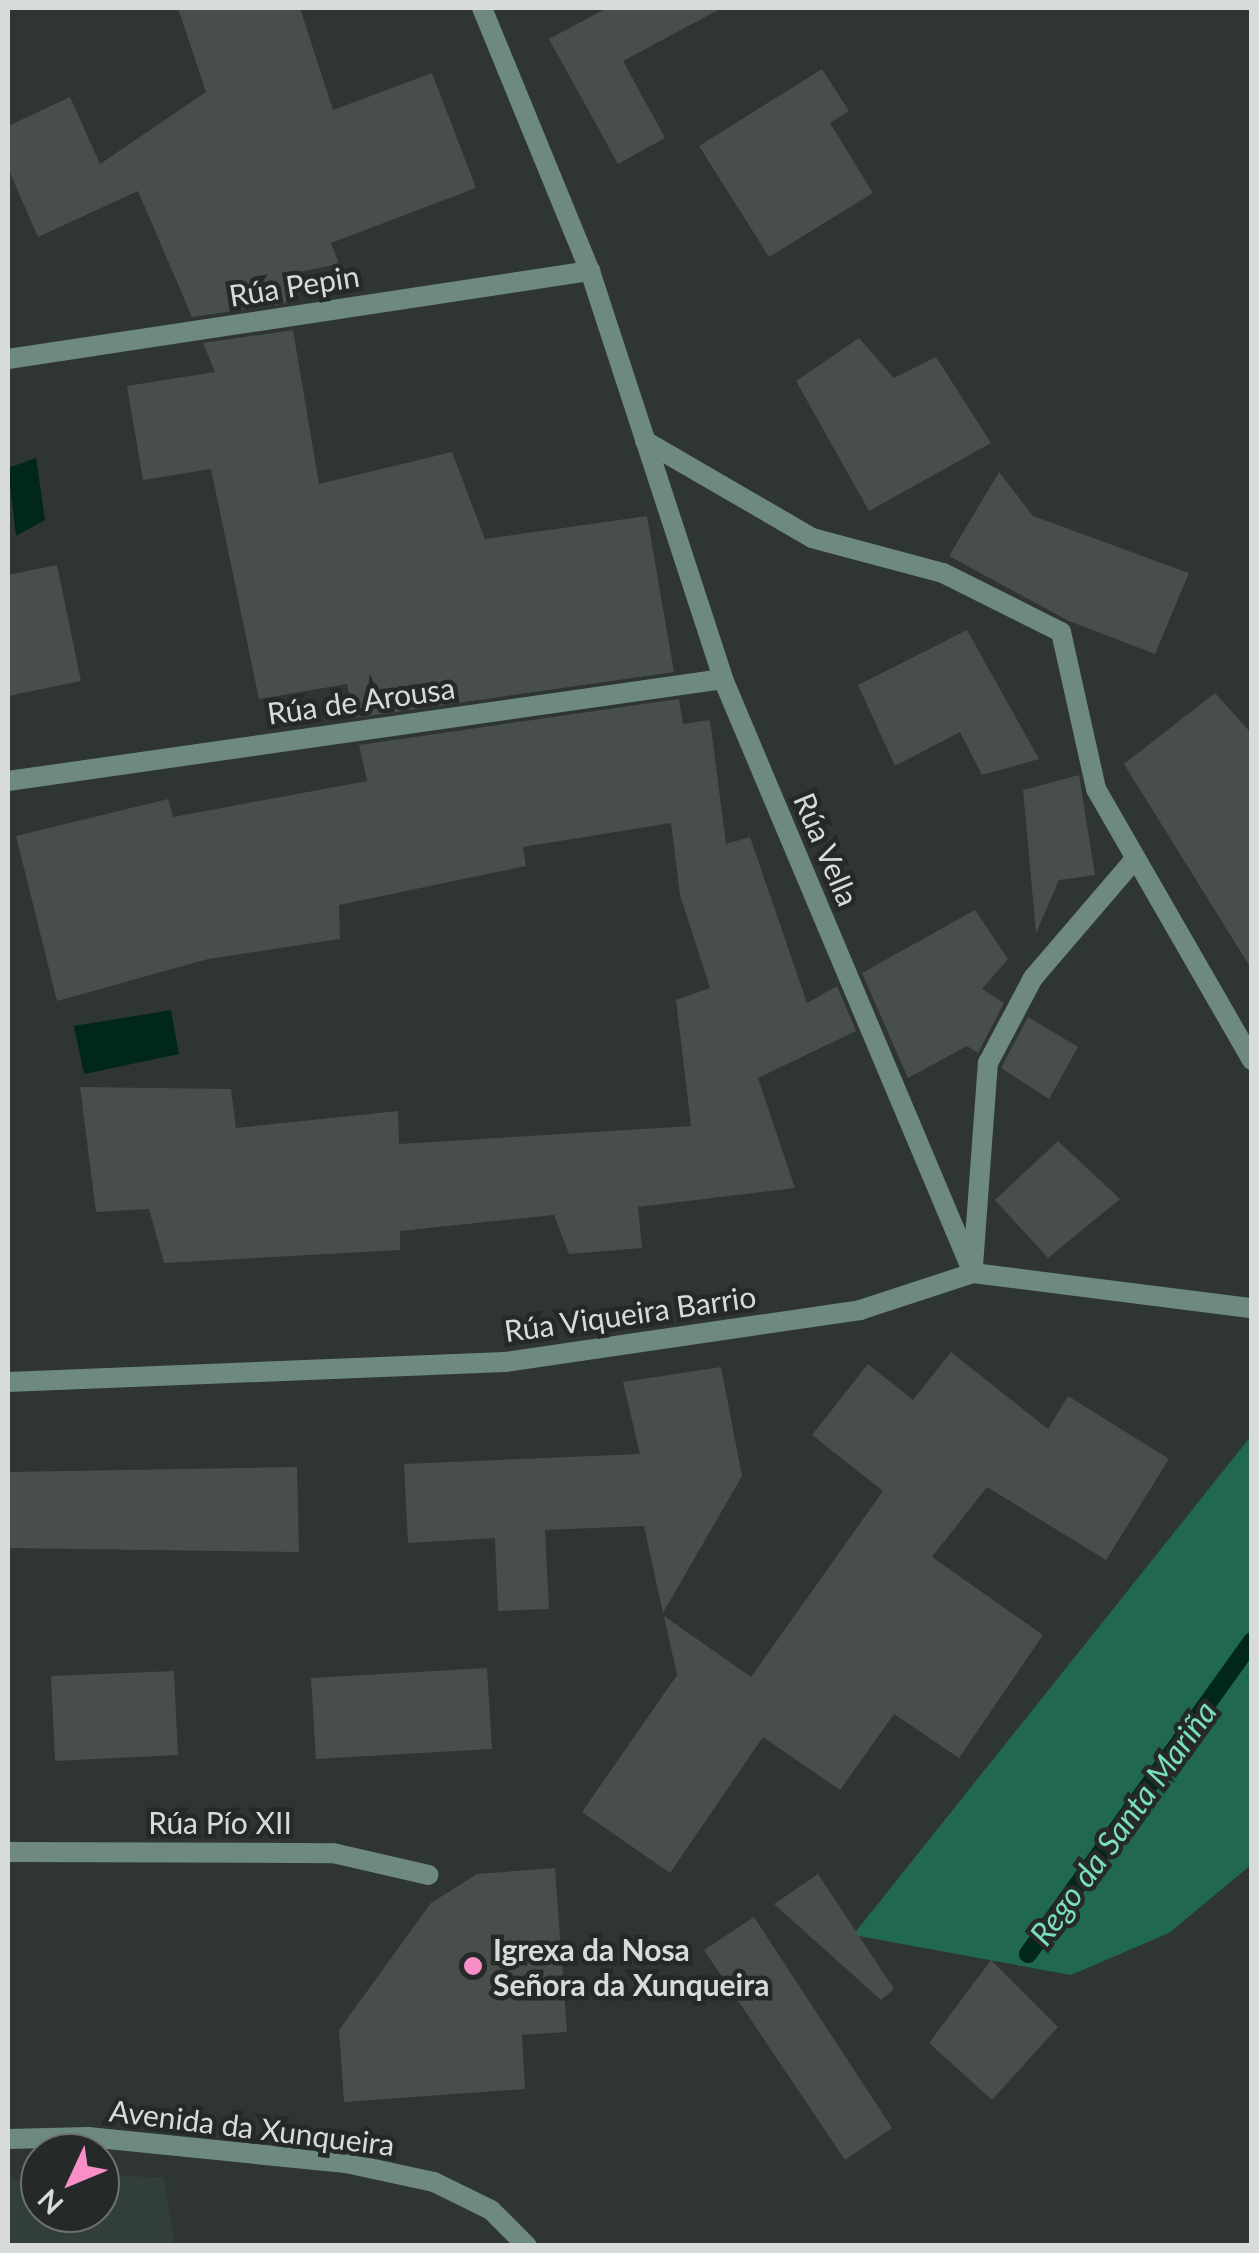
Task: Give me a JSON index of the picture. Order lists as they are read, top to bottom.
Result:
{
  "streets": {
    "street": [
      "Rúa Pepin",
      "Rúa de Arousa",
      "Rúa Vella",
      "Rúa Viqueira Barrio",
      "Rúa Pío XII",
      "Avenida da Xunqueira"
    ]
  },
  "crossings": [
    ["Rúa Pepin", "Rúa Vella"],
    ["Rúa de Arousa", "Rúa Vella"],
    ["Rúa Vella", "Rúa Viqueira Barrio"]
  ],
  "water": ["Rego da Santa Mariña"],
  "places": ["Igrexa da Nosa Señora da Xunqueira"],
  "north": "bottom left"
}
